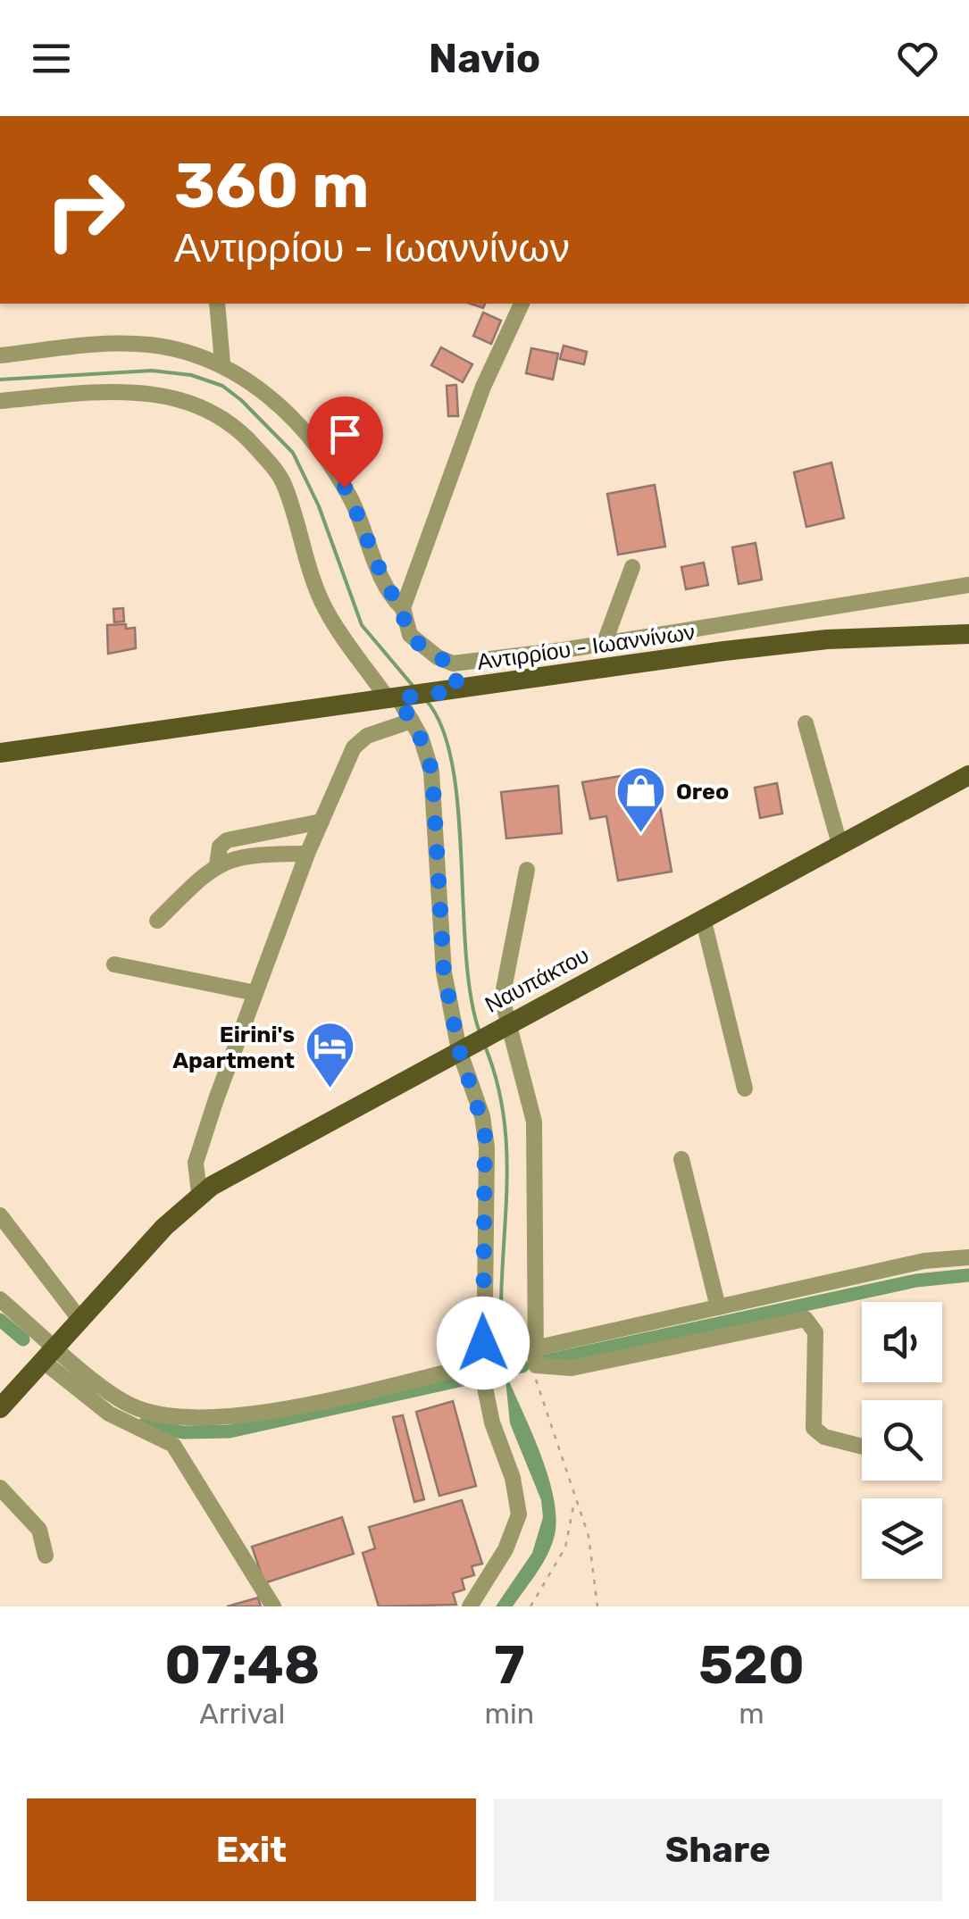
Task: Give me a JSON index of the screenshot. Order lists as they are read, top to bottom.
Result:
{
  "streets": {
    "main road": ["Αντιρρίου - Ιωαννίνων", "Ναυπάκτου"]
  },
  "places": {
    "shop": ["Oreo"],
    "hotel": ["Eirini's Apartment"]
  },
  "page": {
    "header": "Navio",
    "turn": ["360 m", "Αντιρρίου - Ιωαννίνων"],
    "eta": [
      "07:48",
      "Arrival",
      "7",
      "min",
      "520",
      "m"
    ],
    "buttons": ["Exit", "Share"]
  }
}
